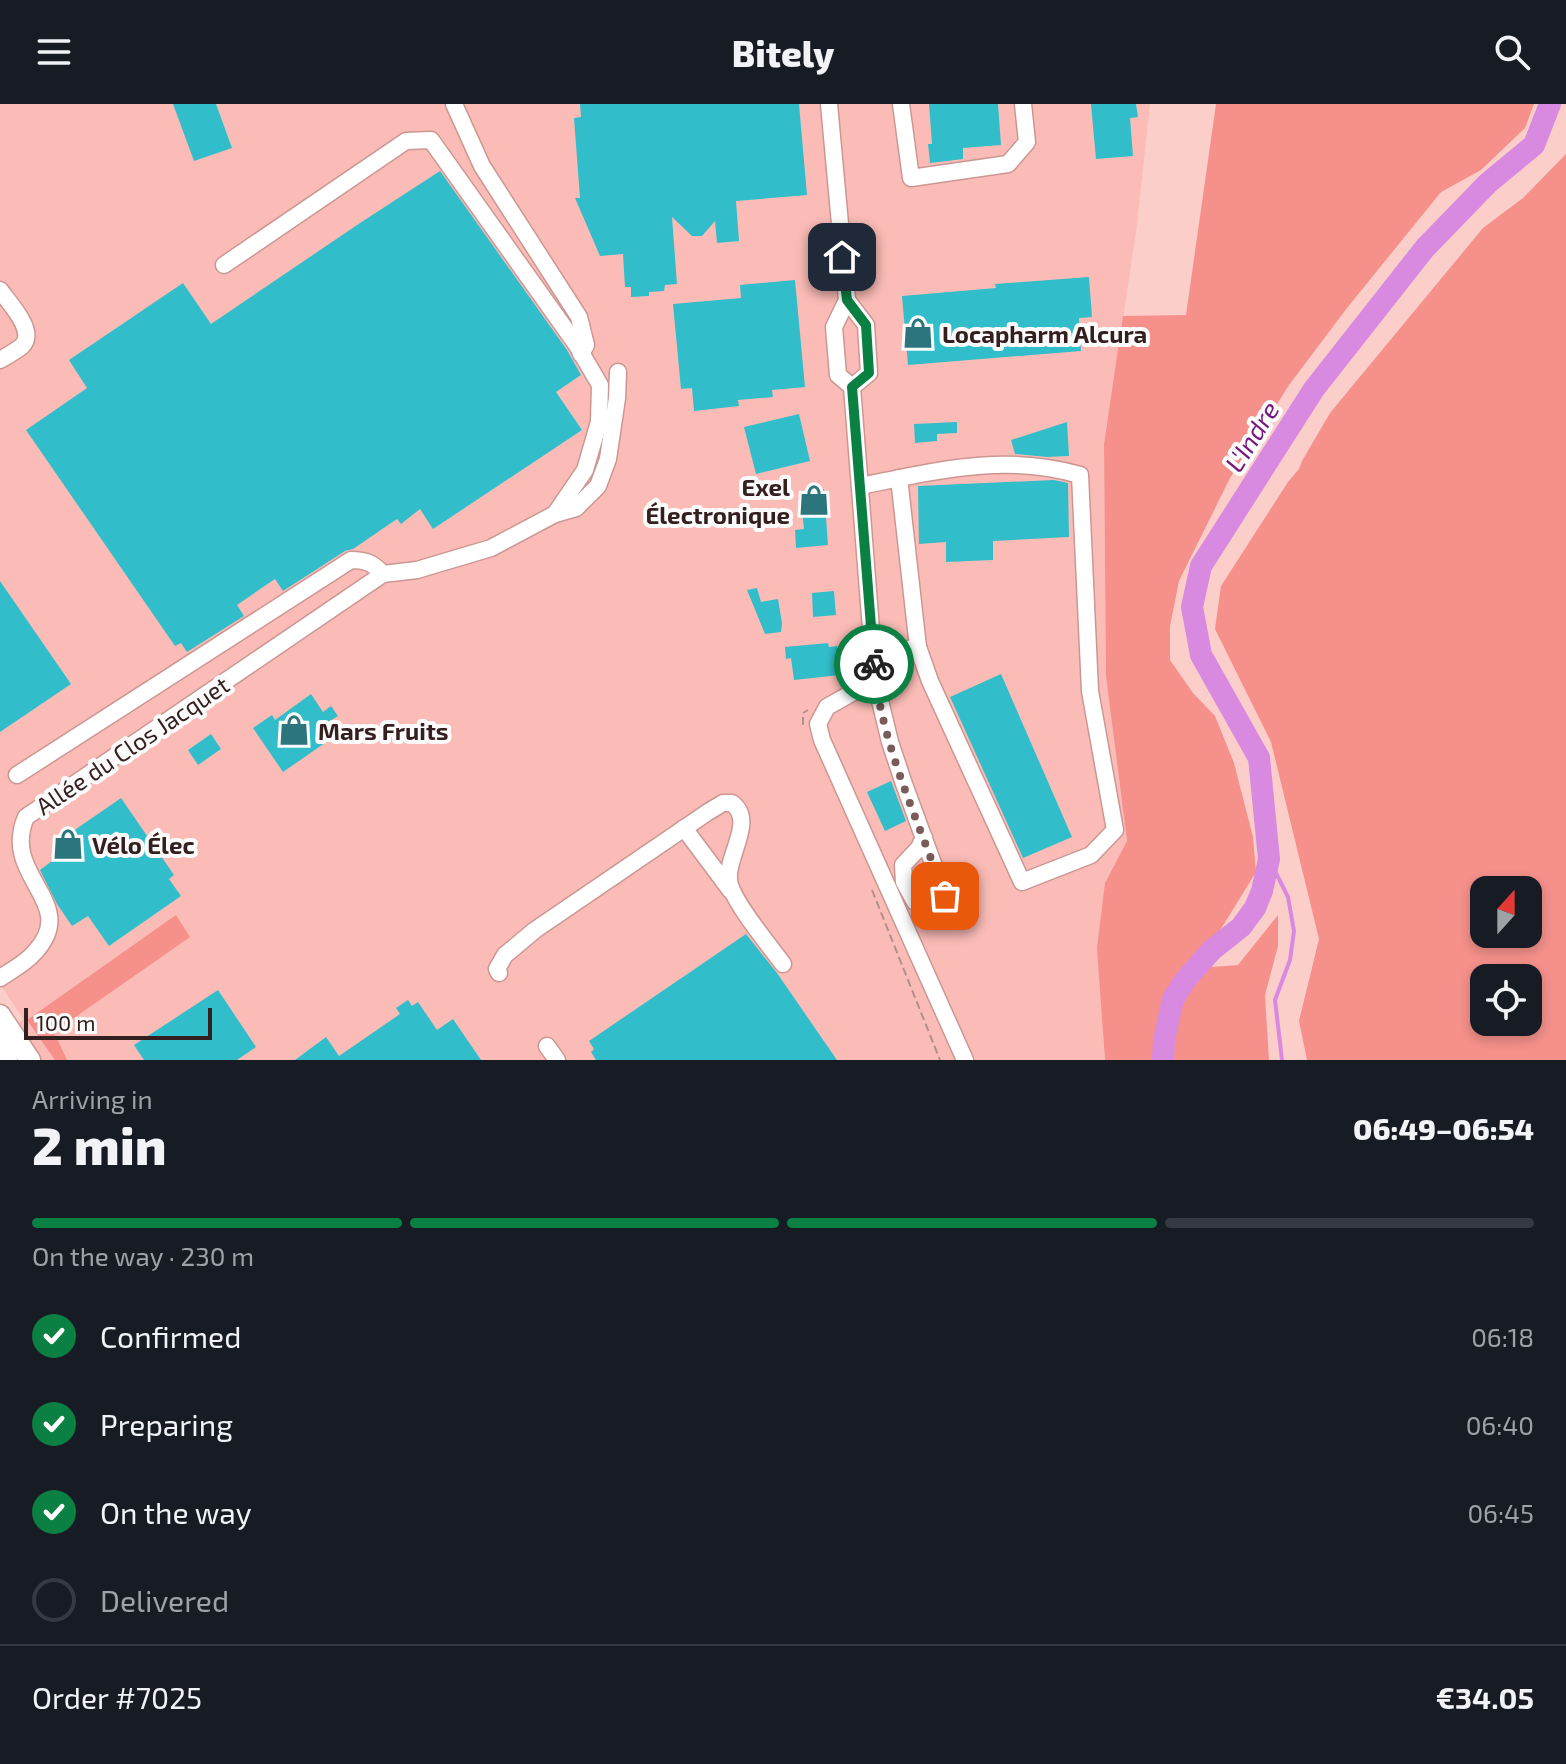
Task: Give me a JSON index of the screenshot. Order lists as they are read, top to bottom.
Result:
{
  "streets": {
    "street": ["Allée du Clos Jacquet"]
  },
  "water": ["L'Indre"],
  "places": {
    "shop": [
      "Locapharm Alcura",
      "Exel Électronique",
      "Mars Fruits",
      "Vélo Élec"
    ]
  },
  "scale_bar": "100 m",
  "north": "top",
  "page": {
    "header": "Bitely",
    "scale": "100 m",
    "heading": ["2 min", "Arriving in", "06:49–06:54"],
    "panel": ["Order #7025", "€34.05"],
    "bar": "On the way · 230 m",
    "list": [
      ["Confirmed", "06:18"],
      ["Preparing", "06:40"],
      ["On the way", "06:45"],
      "Delivered"
    ]
  }
}
